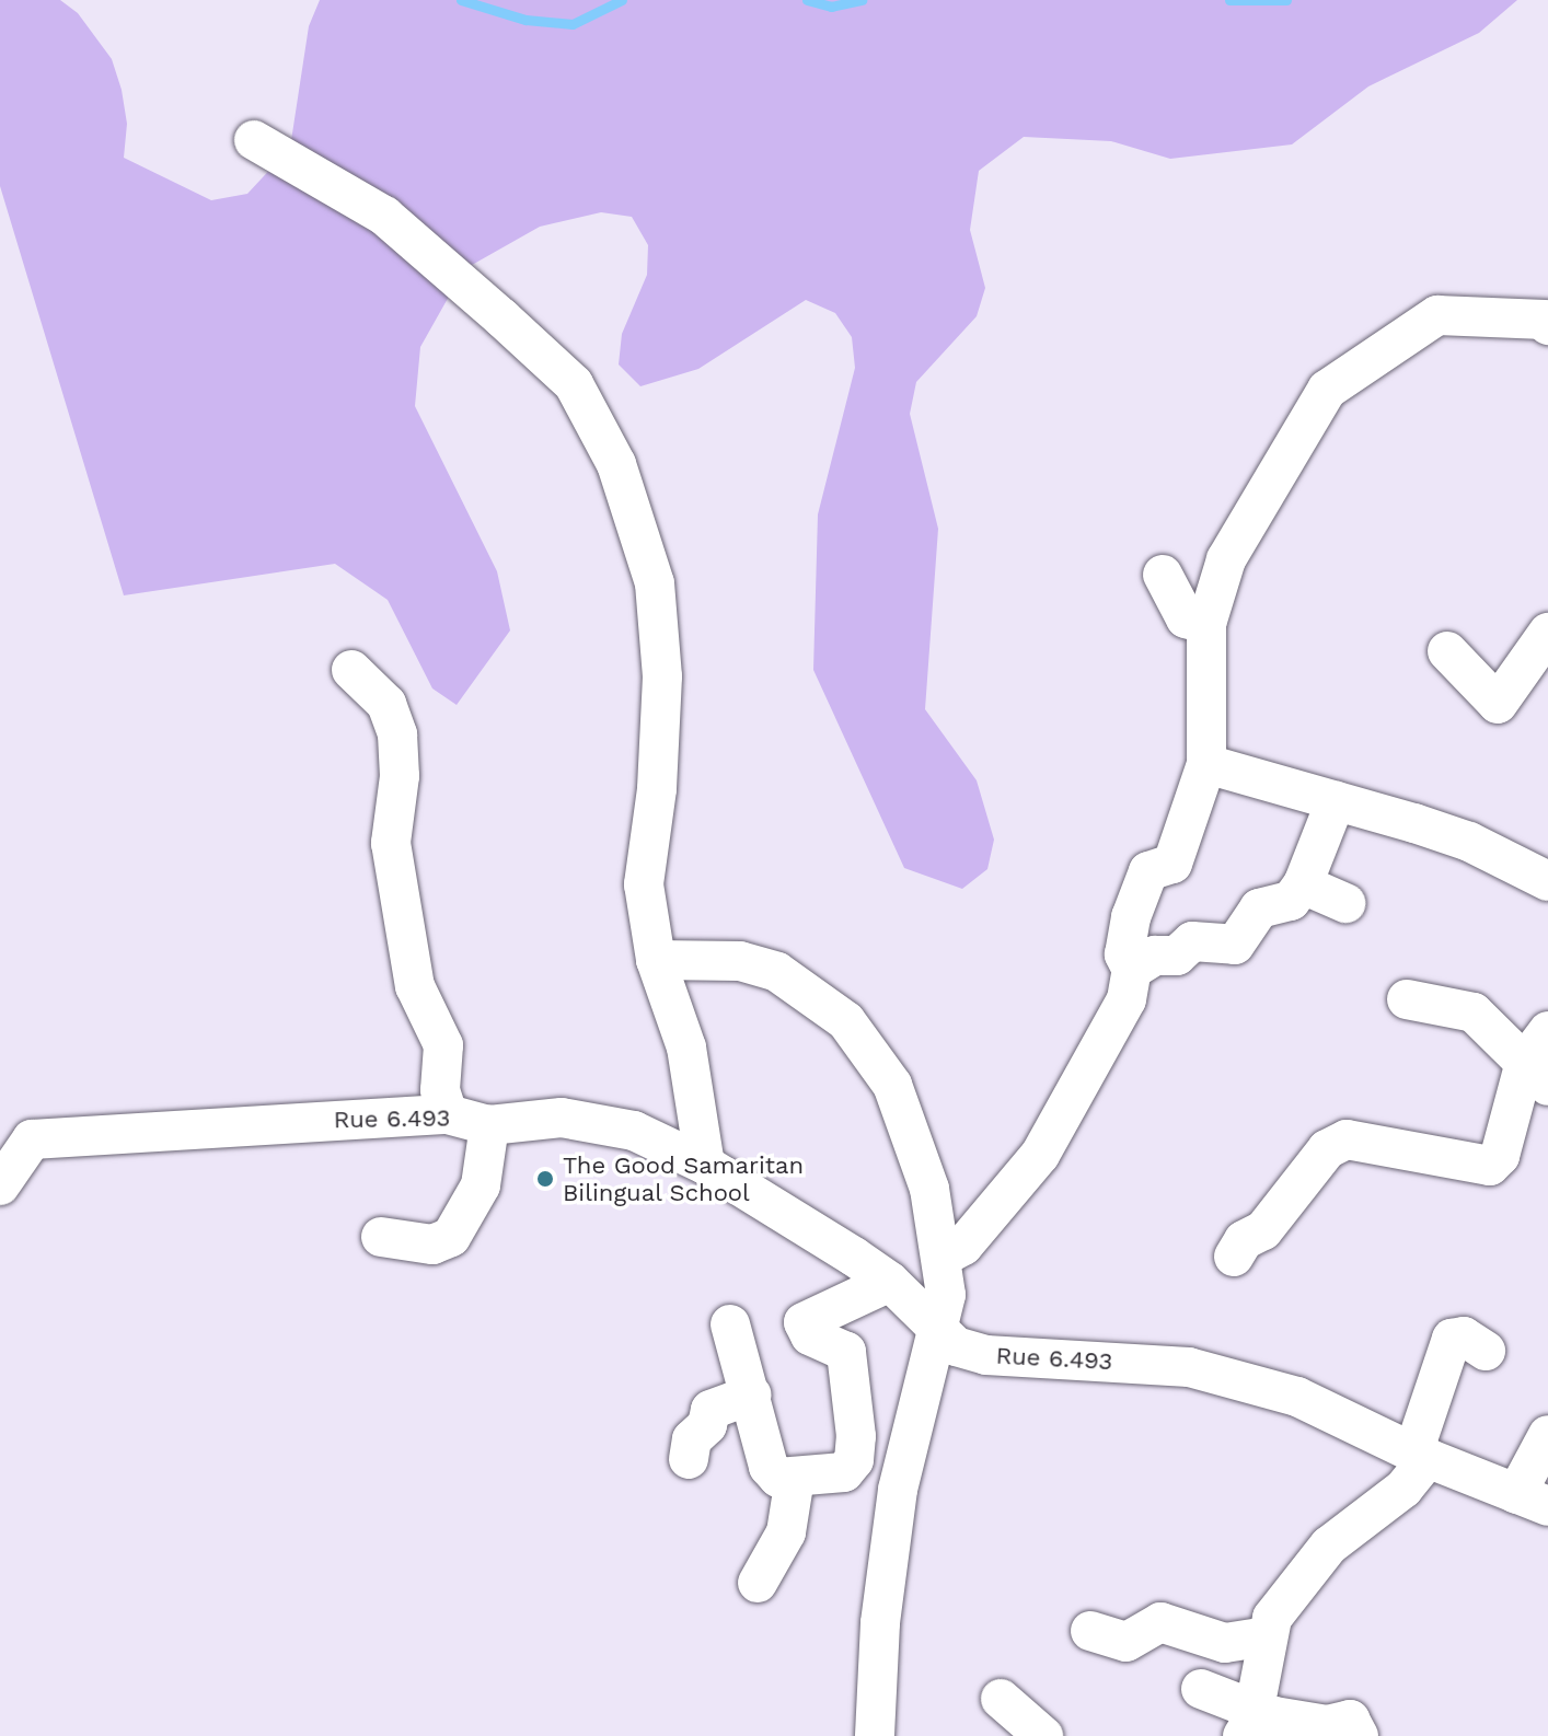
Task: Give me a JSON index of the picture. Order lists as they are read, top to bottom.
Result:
{
  "streets": {
    "street": ["Rue 6.493"]
  },
  "places": ["The Good Samaritan Bilingual School"]
}
